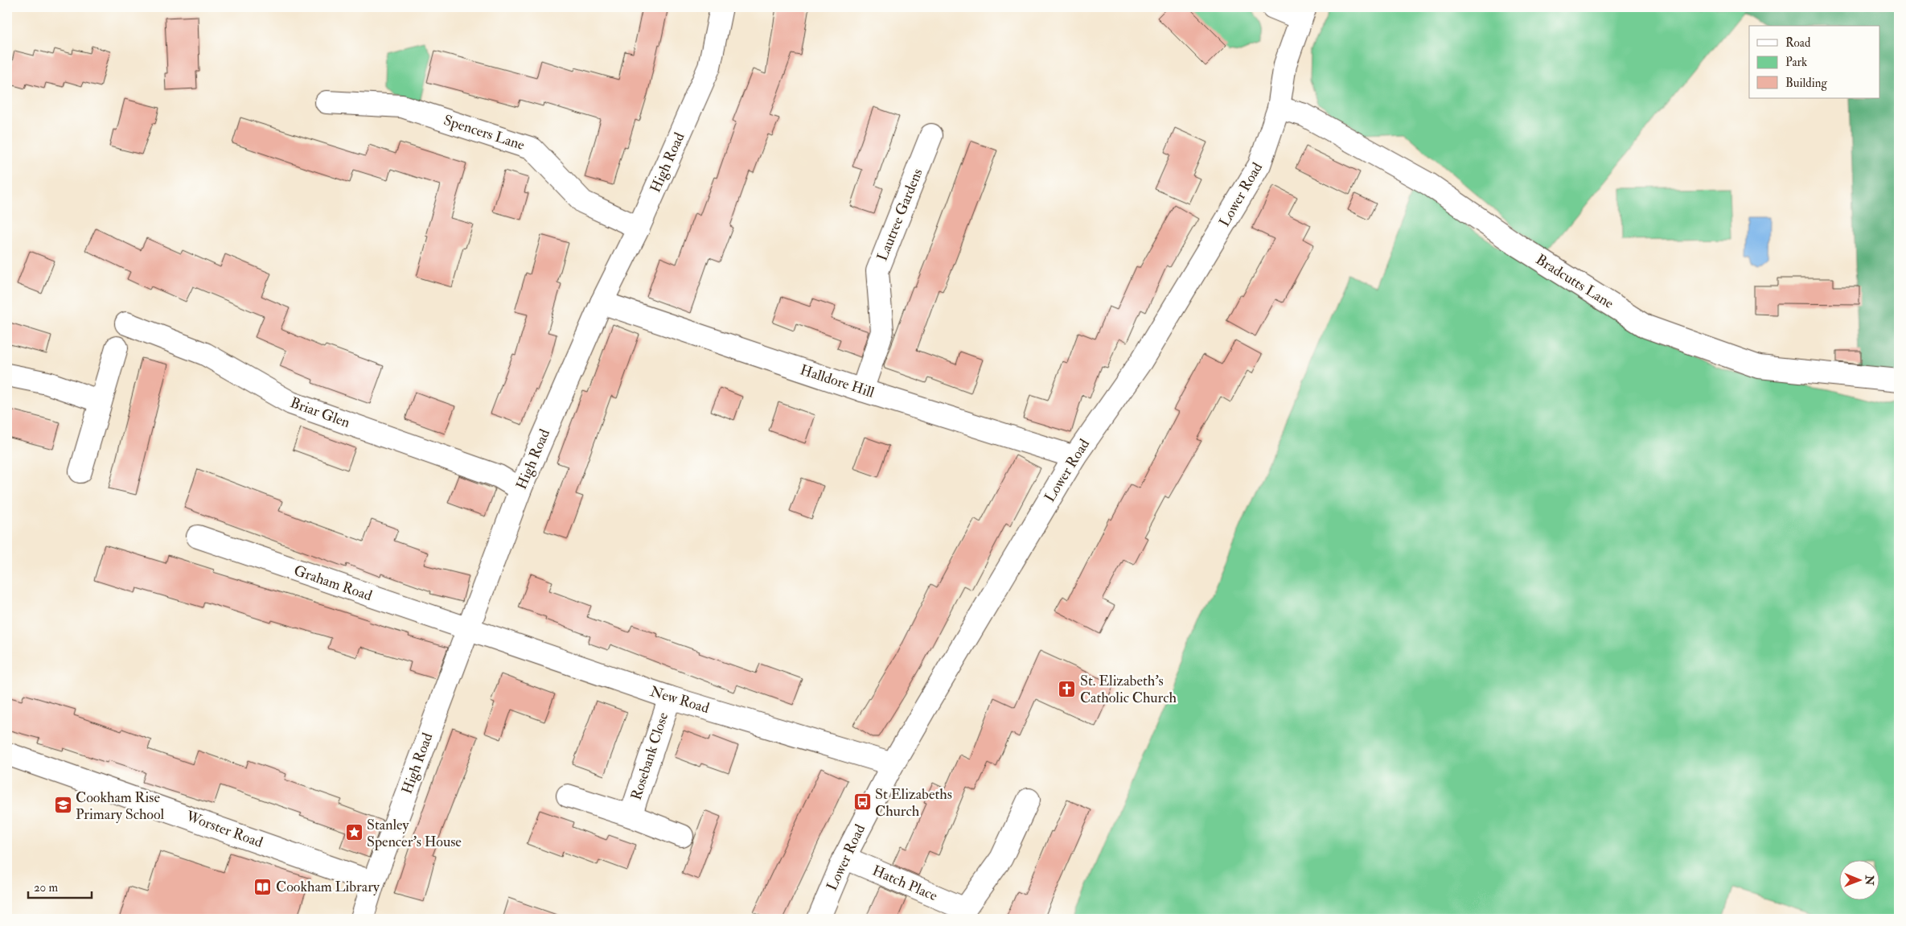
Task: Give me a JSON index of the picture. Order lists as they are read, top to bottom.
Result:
{
  "streets": {
    "street": [
      "Spencers Lane",
      "High Road",
      "Lower Road",
      "Lautree Gardens",
      "Bradcutts Lane",
      "Halldore Hill",
      "Briar Glen",
      "Graham Road",
      "New Road",
      "Rosebank Close",
      "Worster Road",
      "Hatch Place"
    ]
  },
  "crossings": [
    ["Spencers Lane", "High Road"],
    ["High Road", "Halldore Hill"],
    ["High Road", "Briar Glen"],
    ["High Road", "Graham Road"],
    ["High Road", "New Road"],
    ["High Road", "Worster Road"],
    ["Lower Road", "Bradcutts Lane"],
    ["Lower Road", "Halldore Hill"],
    ["Lower Road", "New Road"],
    ["Lower Road", "Hatch Place"],
    ["Lautree Gardens", "Halldore Hill"],
    ["Graham Road", "New Road"],
    ["New Road", "Rosebank Close"]
  ],
  "places": {
    "church": ["St. Elizabeth's Catholic Church"],
    "bus stop": ["St Elizabeths Church"],
    "school or university": ["Cookham Rise Primary School"],
    "place": ["Stanley Spencer's House"],
    "library": ["Cookham Library"]
  },
  "legend": ["Road", "Park", "Building"],
  "scale_bar": "20 m",
  "north": "right"
}
